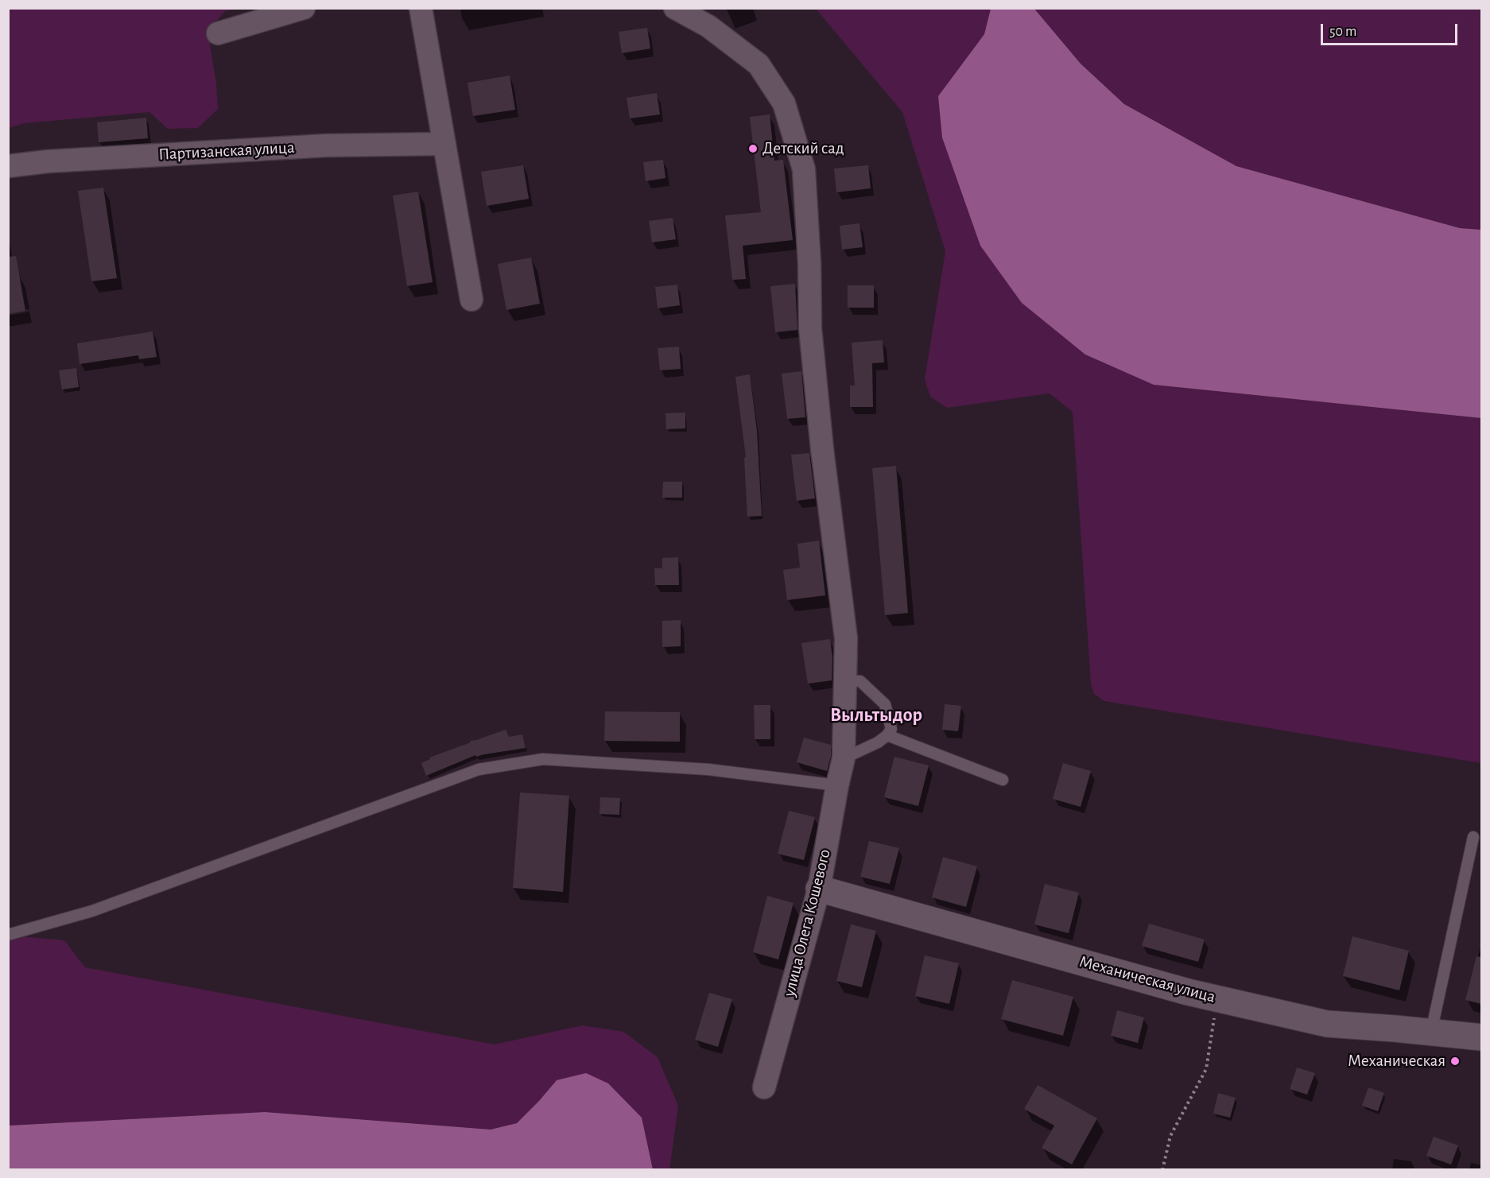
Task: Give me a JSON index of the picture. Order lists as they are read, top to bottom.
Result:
{
  "streets": {
    "street": ["Партизанская улица", "улица Олега Кошевого", "Механическая улица"]
  },
  "crossings": [
    ["улица Олега Кошевого", "Механическая улица"]
  ],
  "districts": ["Выльтыдор"],
  "places": ["Детский сад", "Механическая"],
  "scale_bar": "50 m"
}
